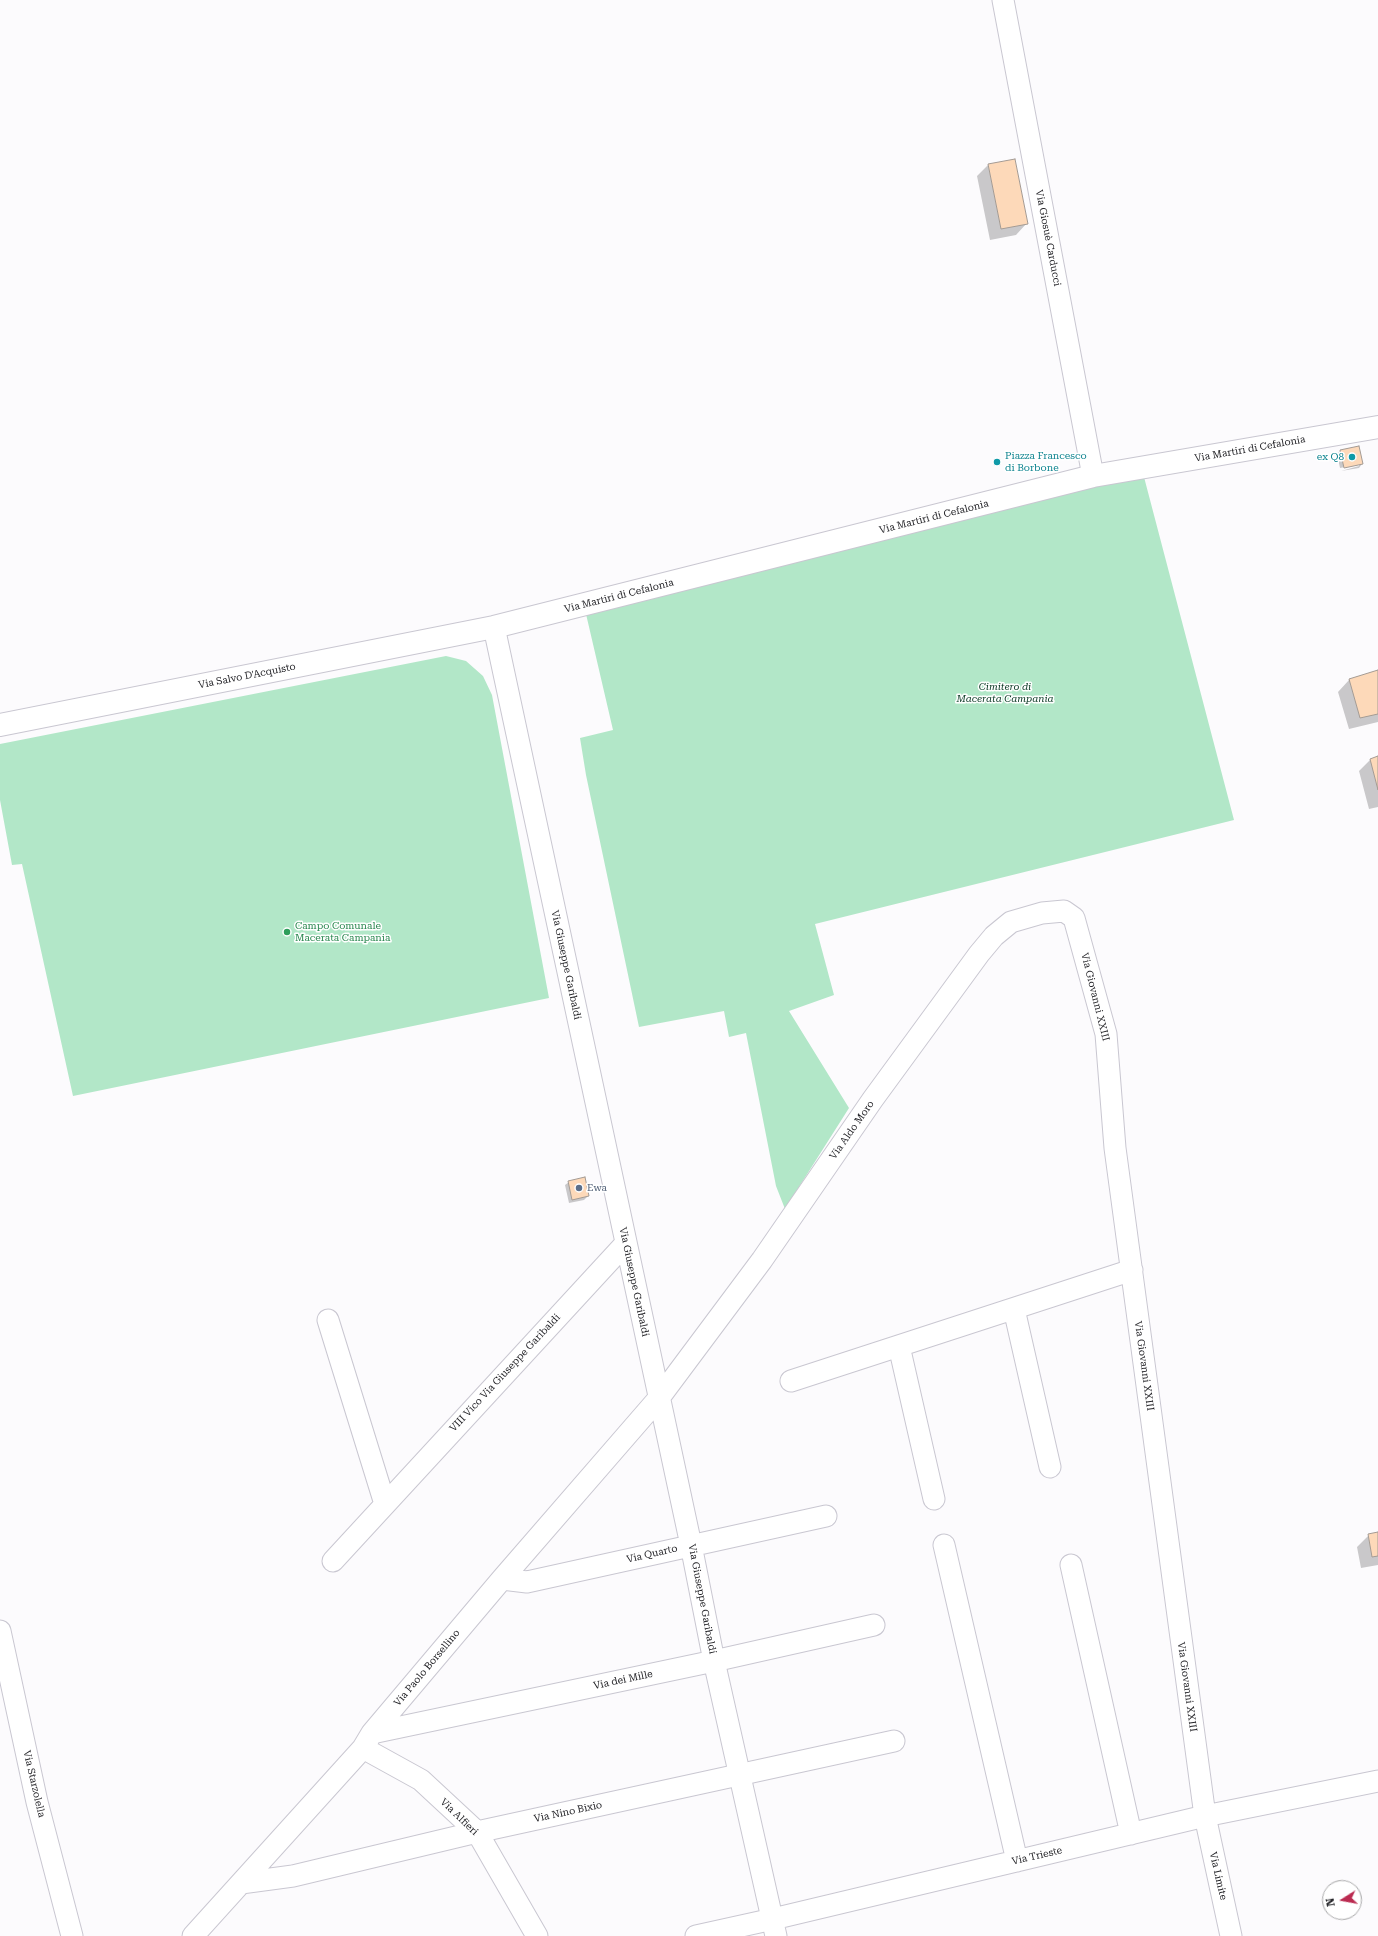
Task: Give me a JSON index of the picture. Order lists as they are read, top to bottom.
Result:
{
  "streets": {
    "street": [
      "Via Giosuè Carducci",
      "Via Martiri di Cefalonia",
      "Via Salvo D'Acquisto",
      "Via Giuseppe Garibaldi",
      "Via Giovanni XXIII",
      "Via Aldo Moro",
      "VIII Vico Via Giuseppe Garibaldi",
      "Via Quarto",
      "Via Paolo Borsellino",
      "Via dei Mille",
      "Via Starzolella",
      "Via Nino Bixio",
      "Via Alfieri",
      "Via Trieste",
      "Via Limite"
    ]
  },
  "crossings": [
    ["Via Giosuè Carducci", "Via Martiri di Cefalonia"],
    ["Via Martiri di Cefalonia", "Via Salvo D'Acquisto"],
    ["Via Martiri di Cefalonia", "Via Giuseppe Garibaldi"],
    ["Via Salvo D'Acquisto", "Via Giuseppe Garibaldi"],
    ["Via Giuseppe Garibaldi", "Via Aldo Moro"],
    ["Via Giuseppe Garibaldi", "VIII Vico Via Giuseppe Garibaldi"],
    ["Via Giuseppe Garibaldi", "Via Quarto"],
    ["Via Giuseppe Garibaldi", "Via Paolo Borsellino"],
    ["Via Giuseppe Garibaldi", "Via dei Mille"],
    ["Via Giuseppe Garibaldi", "Via Nino Bixio"],
    ["Via Giuseppe Garibaldi", "Via Trieste"],
    ["Via Giovanni XXIII", "Via Aldo Moro"],
    ["Via Giovanni XXIII", "Via Trieste"],
    ["Via Giovanni XXIII", "Via Limite"],
    ["Via Aldo Moro", "Via Paolo Borsellino"],
    ["Via Quarto", "Via Paolo Borsellino"],
    ["Via Paolo Borsellino", "Via dei Mille"],
    ["Via Paolo Borsellino", "Via Nino Bixio"],
    ["Via Paolo Borsellino", "Via Alfieri"],
    ["Via dei Mille", "Via Alfieri"],
    ["Via Nino Bixio", "Via Alfieri"],
    ["Via Trieste", "Via Limite"]
  ],
  "parks": ["Cimitero di Macerata Campania"],
  "places": [
    "ex Q8",
    "Piazza Francesco di Borbone",
    "Campo Comunale Macerata Campania",
    "Ewa"
  ],
  "north": "left"
}
